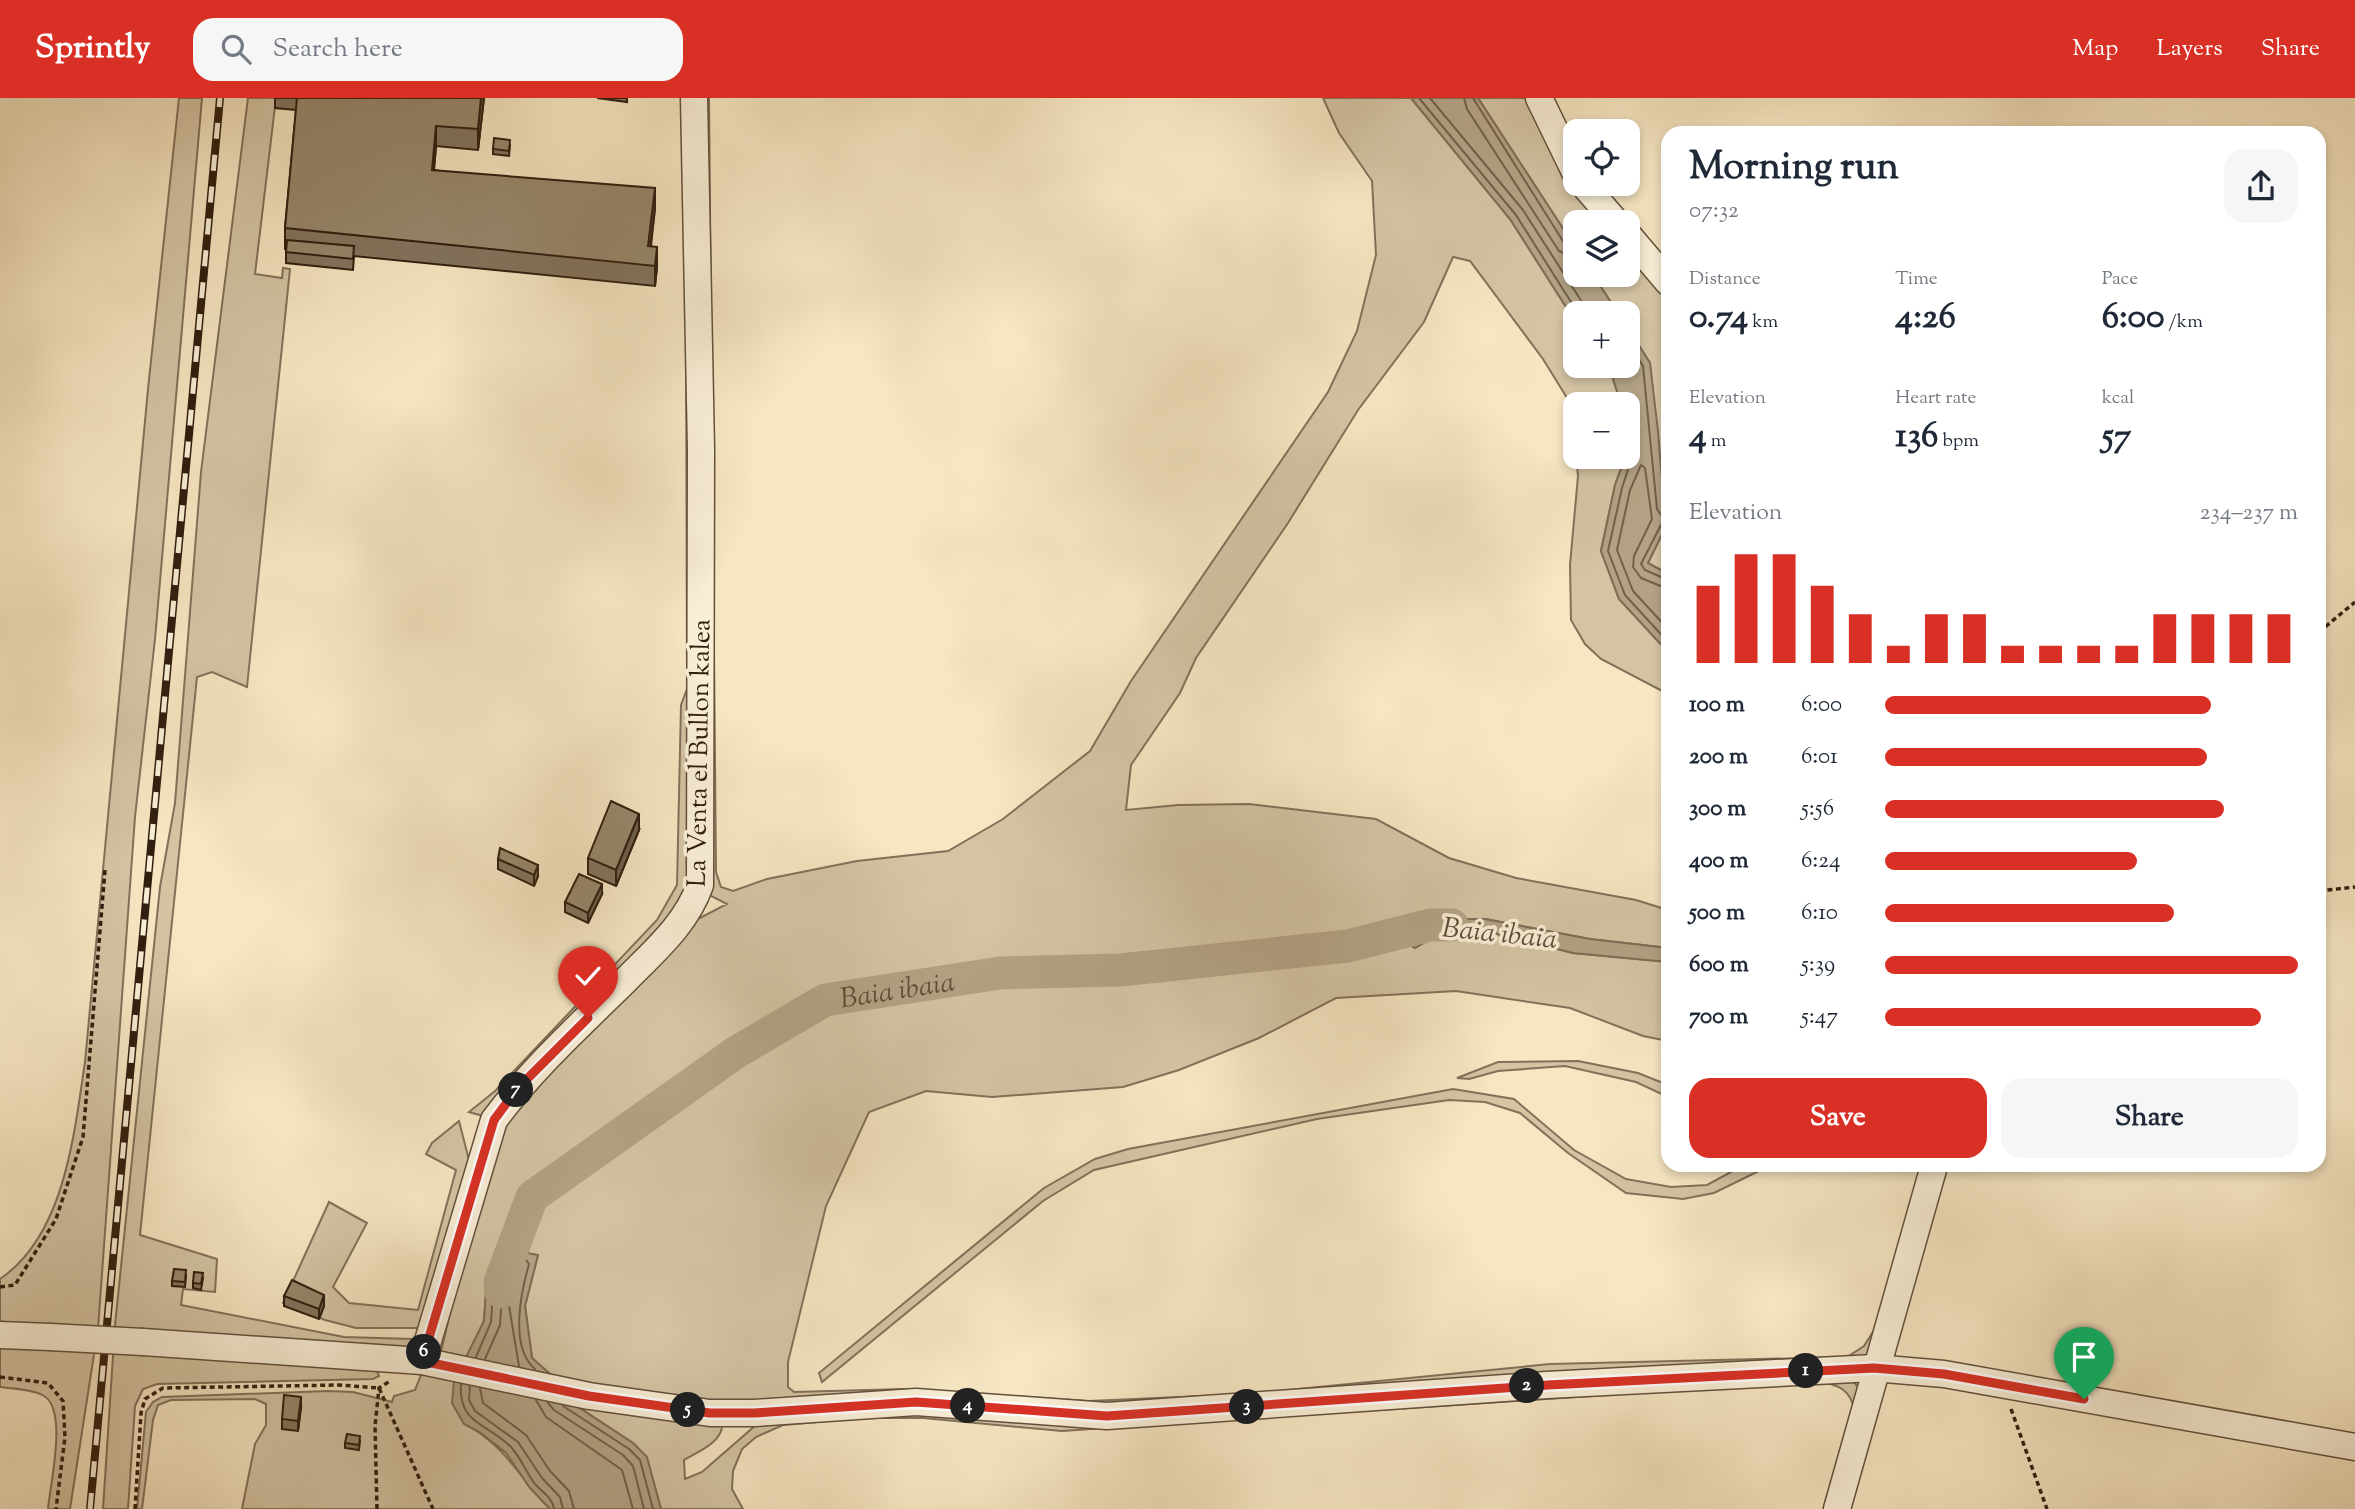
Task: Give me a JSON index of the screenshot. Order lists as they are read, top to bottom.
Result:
{
  "streets": {
    "street": ["La Venta el Bullon kalea"]
  },
  "water": ["Baia ibaia"],
  "page": {
    "header": "Sprintly",
    "search": "Search here",
    "nav": ["Map", "Layers", "Share"],
    "map_buttons": ["+", "−"],
    "heading": ["Morning run", "07:32"],
    "stats": [
      ["Distance", "0.74 km"],
      ["Time", "4:26"],
      ["Pace", "6:00 /km"],
      ["Elevation", "4 m"],
      ["Heart rate", "136 bpm"],
      ["kcal", "57"]
    ],
    "chart": ["Elevation", "234–237 m"],
    "list": [
      {
        "name": "100 m",
        "note": "6:00"
      },
      {
        "name": "200 m",
        "note": "6:01"
      },
      {
        "name": "300 m",
        "note": "5:56"
      },
      {
        "name": "400 m",
        "note": "6:24"
      },
      {
        "name": "500 m",
        "note": "6:10"
      },
      {
        "name": "600 m",
        "note": "5:39"
      },
      {
        "name": "700 m",
        "note": "5:47"
      }
    ],
    "buttons": ["Save", "Share"],
    "pins": [
      "7",
      "6",
      "1",
      "2",
      "4",
      "3",
      "5"
    ]
  }
}
